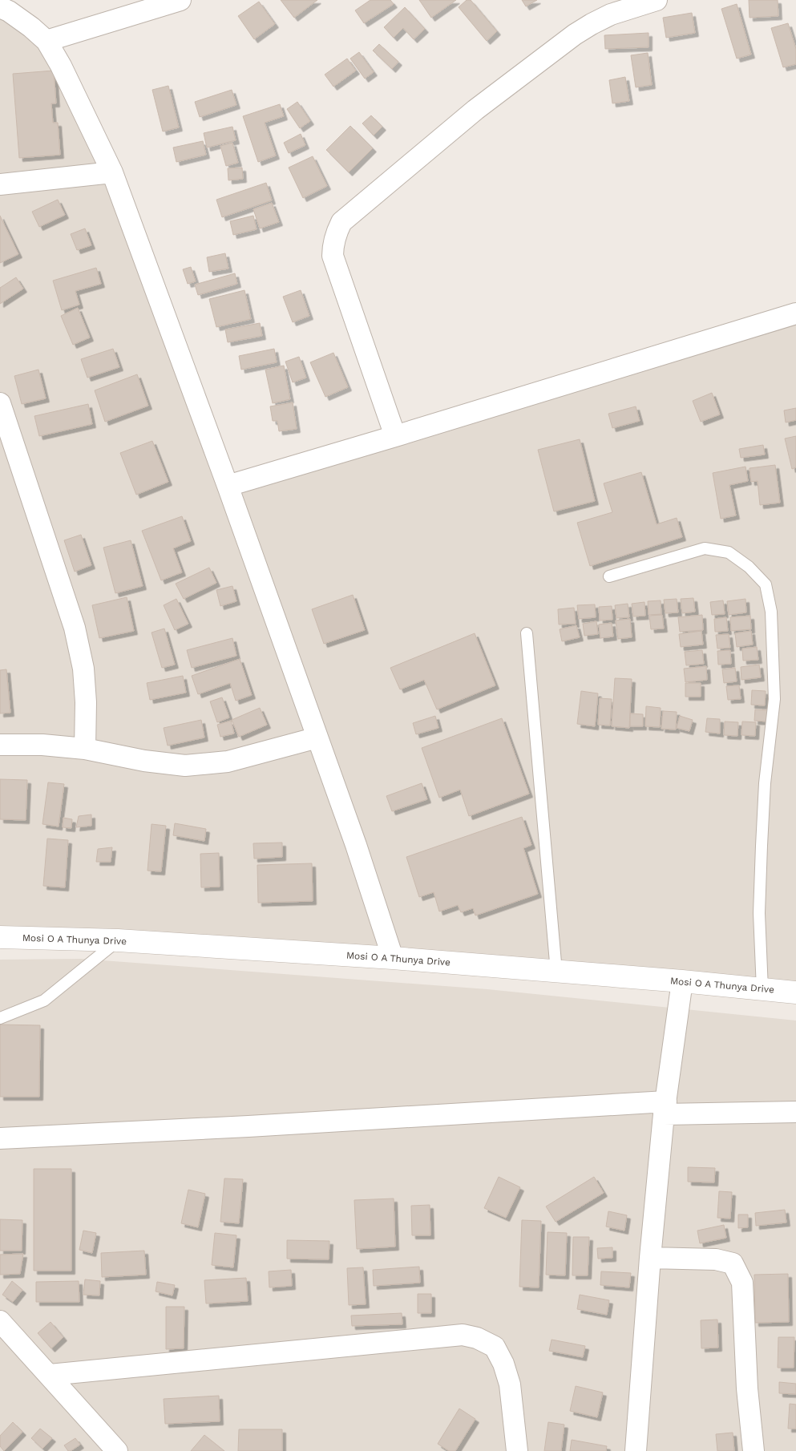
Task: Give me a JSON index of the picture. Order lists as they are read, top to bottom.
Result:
{
  "streets": {
    "street": ["Mosi O A Thunya Drive"]
  }
}
